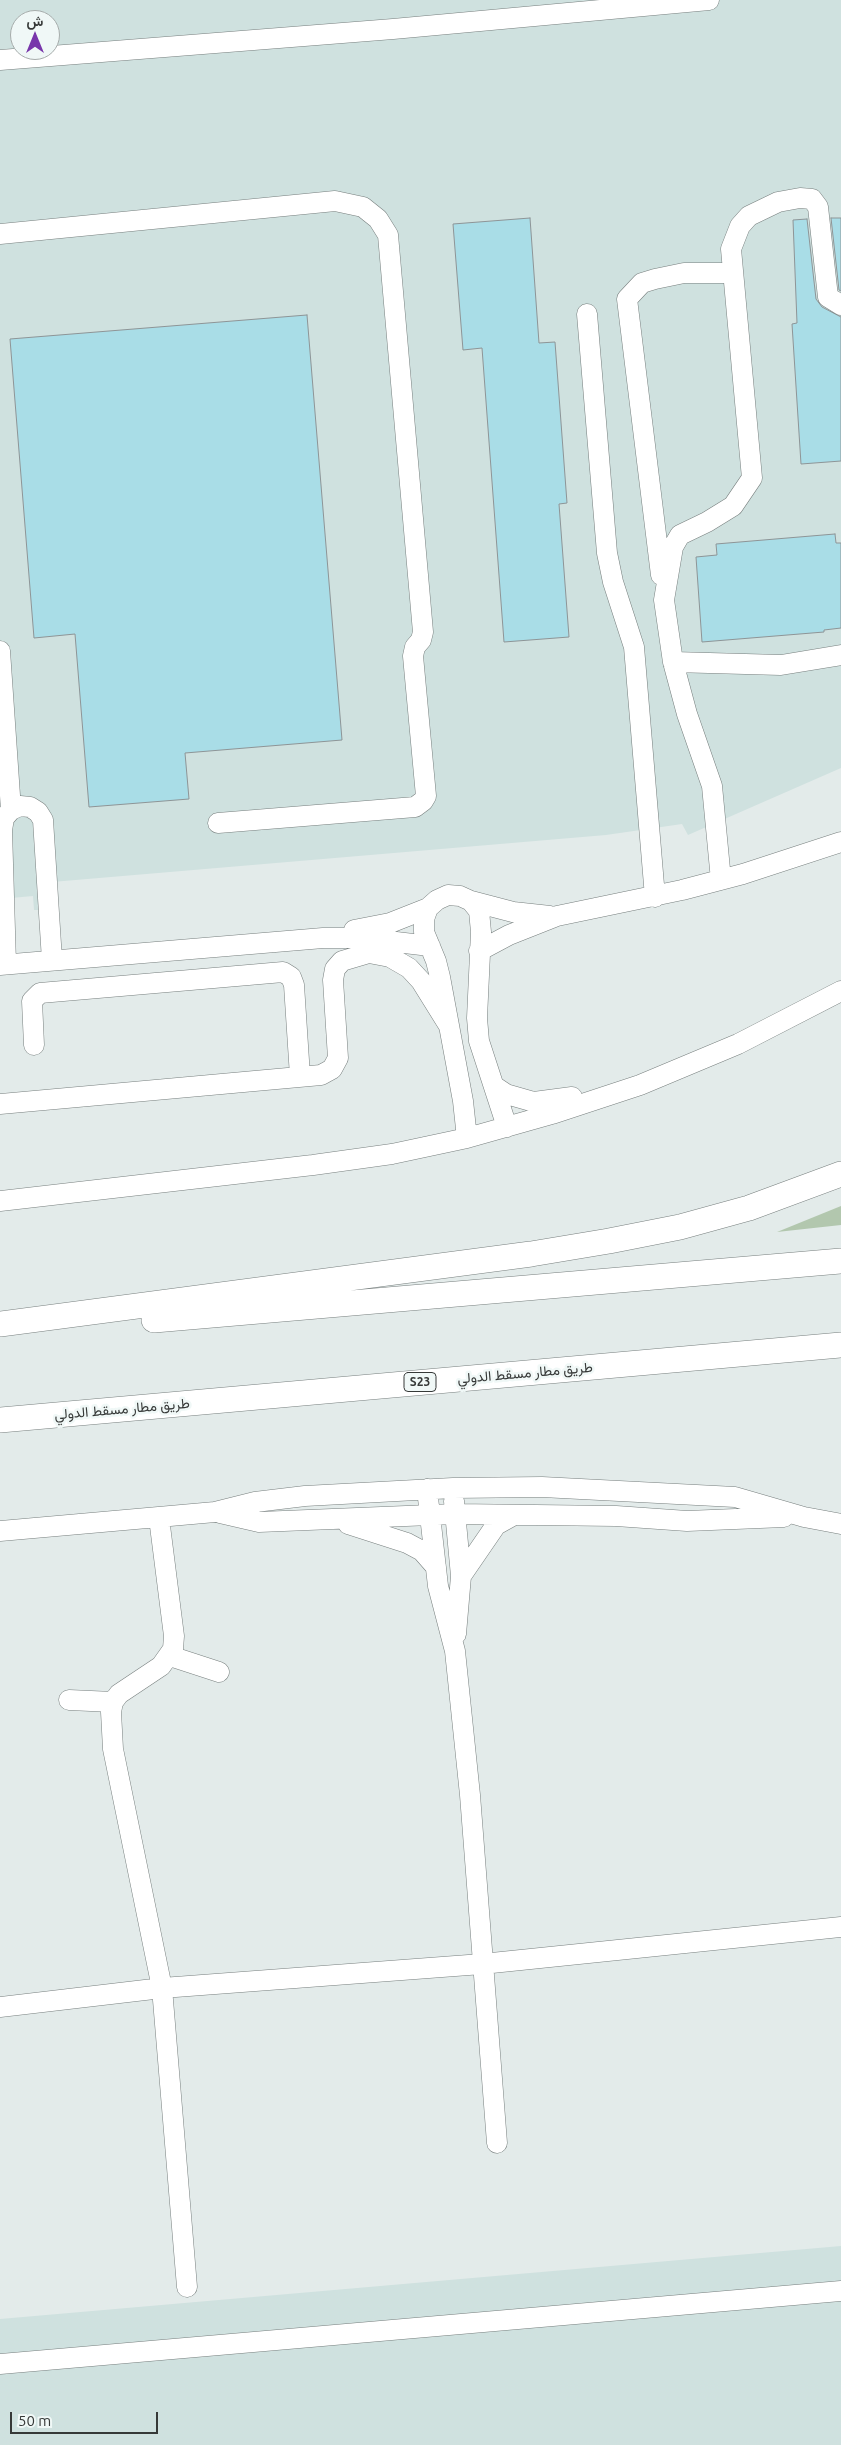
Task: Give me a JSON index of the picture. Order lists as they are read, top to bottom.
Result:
{
  "streets": {
    "main road": ["طريق مطار مسقط الدولي", "S23"]
  },
  "scale_bar": "50 m",
  "north": "top"
}
